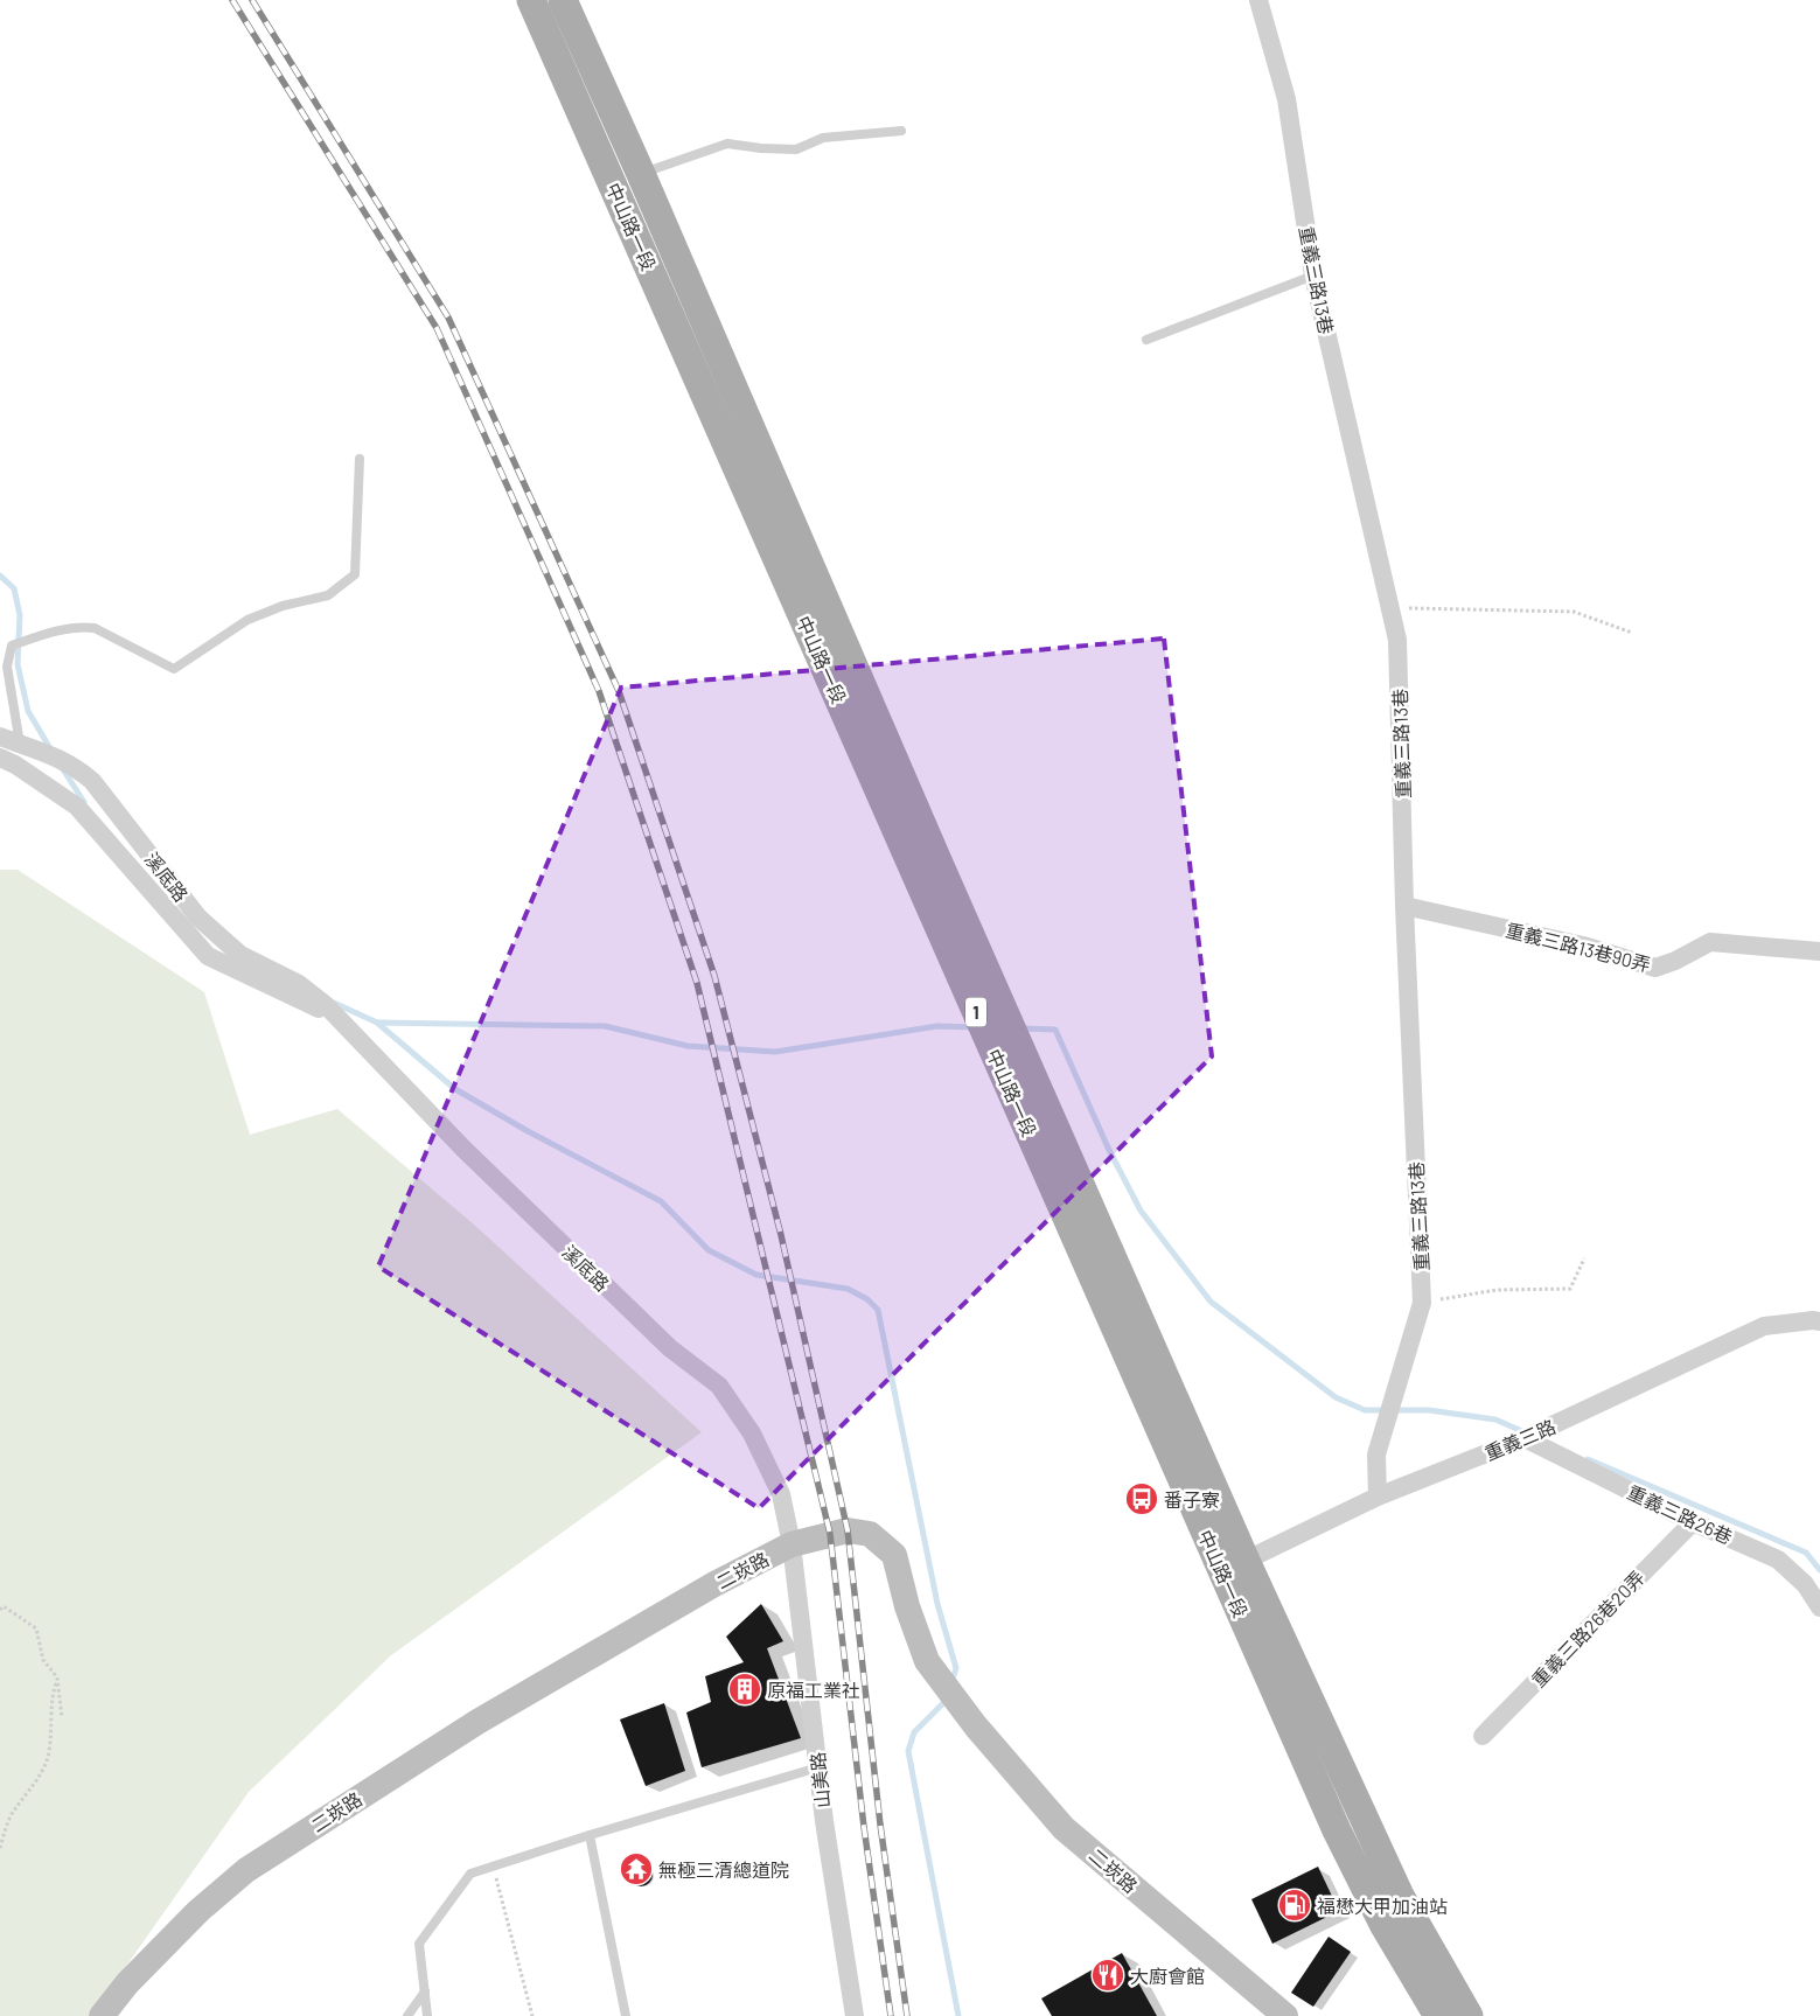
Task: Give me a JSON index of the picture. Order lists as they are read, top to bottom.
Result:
{
  "streets": {
    "main road": ["中山路一段", "1"],
    "street": [
      "重義三路13巷",
      "溪底路",
      "重義三路13巷90弄",
      "重義三路",
      "重義三路26巷",
      "二崁路",
      "重義三路26巷20弄",
      "山美路"
    ]
  },
  "crossings": [
    ["中山路一段", "重義三路"],
    ["重義三路13巷", "重義三路13巷90弄"],
    ["重義三路13巷", "重義三路"],
    ["溪底路", "二崁路"],
    ["溪底路", "山美路"],
    ["重義三路", "重義三路26巷"],
    ["重義三路26巷", "重義三路26巷20弄"],
    ["二崁路", "山美路"]
  ],
  "places": {
    "bus stop": ["番子寮"],
    "building": ["原福工業社"],
    "temple": ["無極三清總道院"],
    "fuel station": ["福懋大甲加油站"],
    "restaurant": ["大廚會館"]
  }
}
